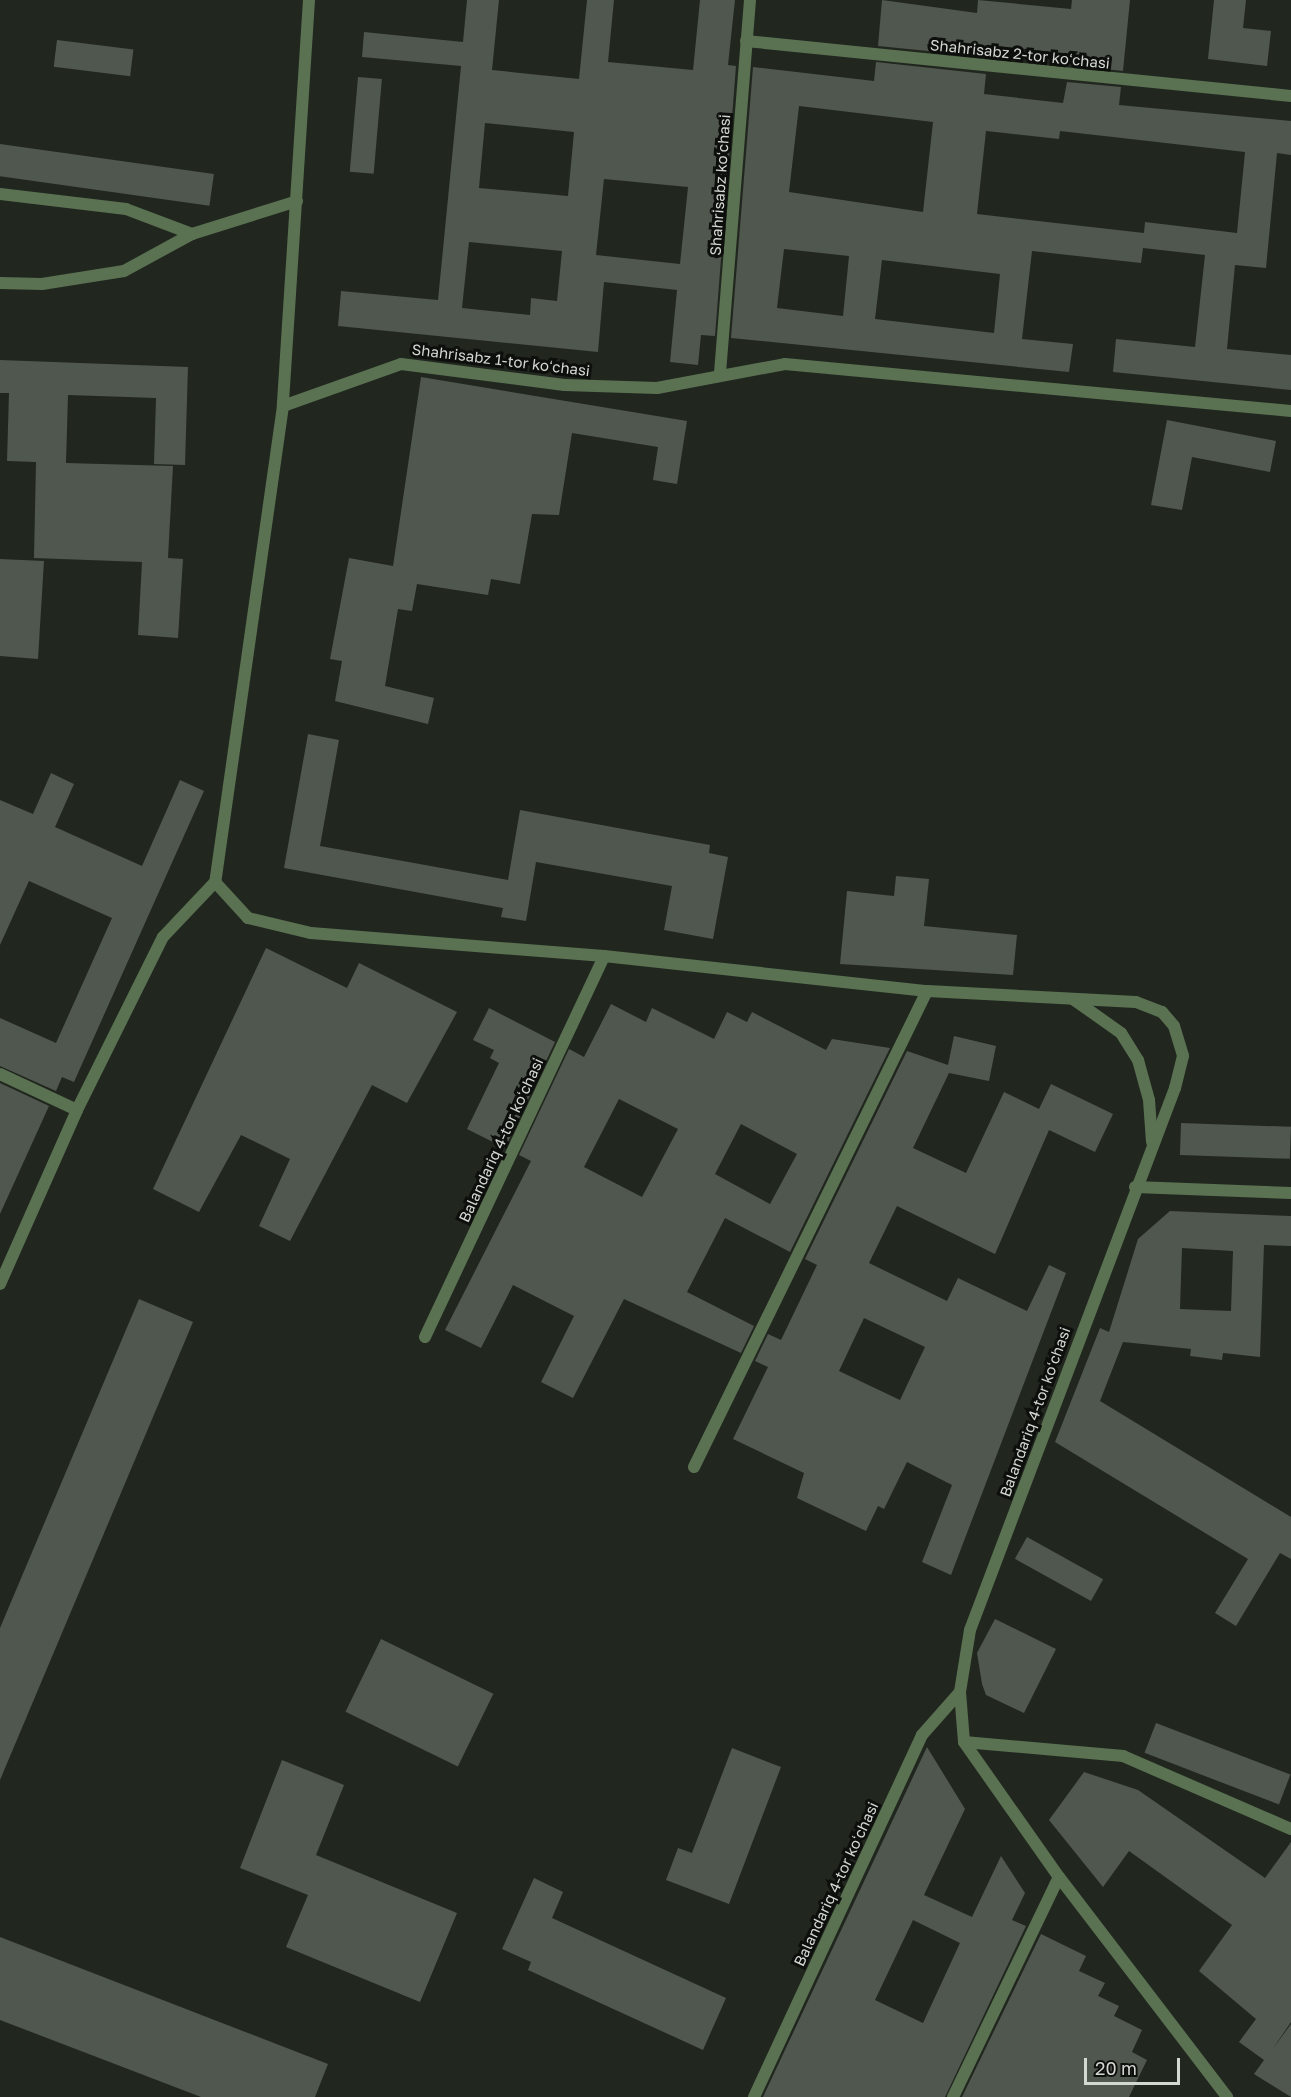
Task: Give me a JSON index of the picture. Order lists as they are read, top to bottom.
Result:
{
  "streets": {
    "street": [
      "Shahrisabz 2-tor koʻchasi",
      "Shahrisabz koʻchasi",
      "Shahrisabz 1-tor koʻchasi",
      "Balandariq 4-tor koʻchasi"
    ]
  },
  "crossings": [
    ["Shahrisabz 2-tor koʻchasi", "Shahrisabz koʻchasi"],
    ["Shahrisabz koʻchasi", "Shahrisabz 1-tor koʻchasi"]
  ],
  "scale_bar": "20 m"
}
